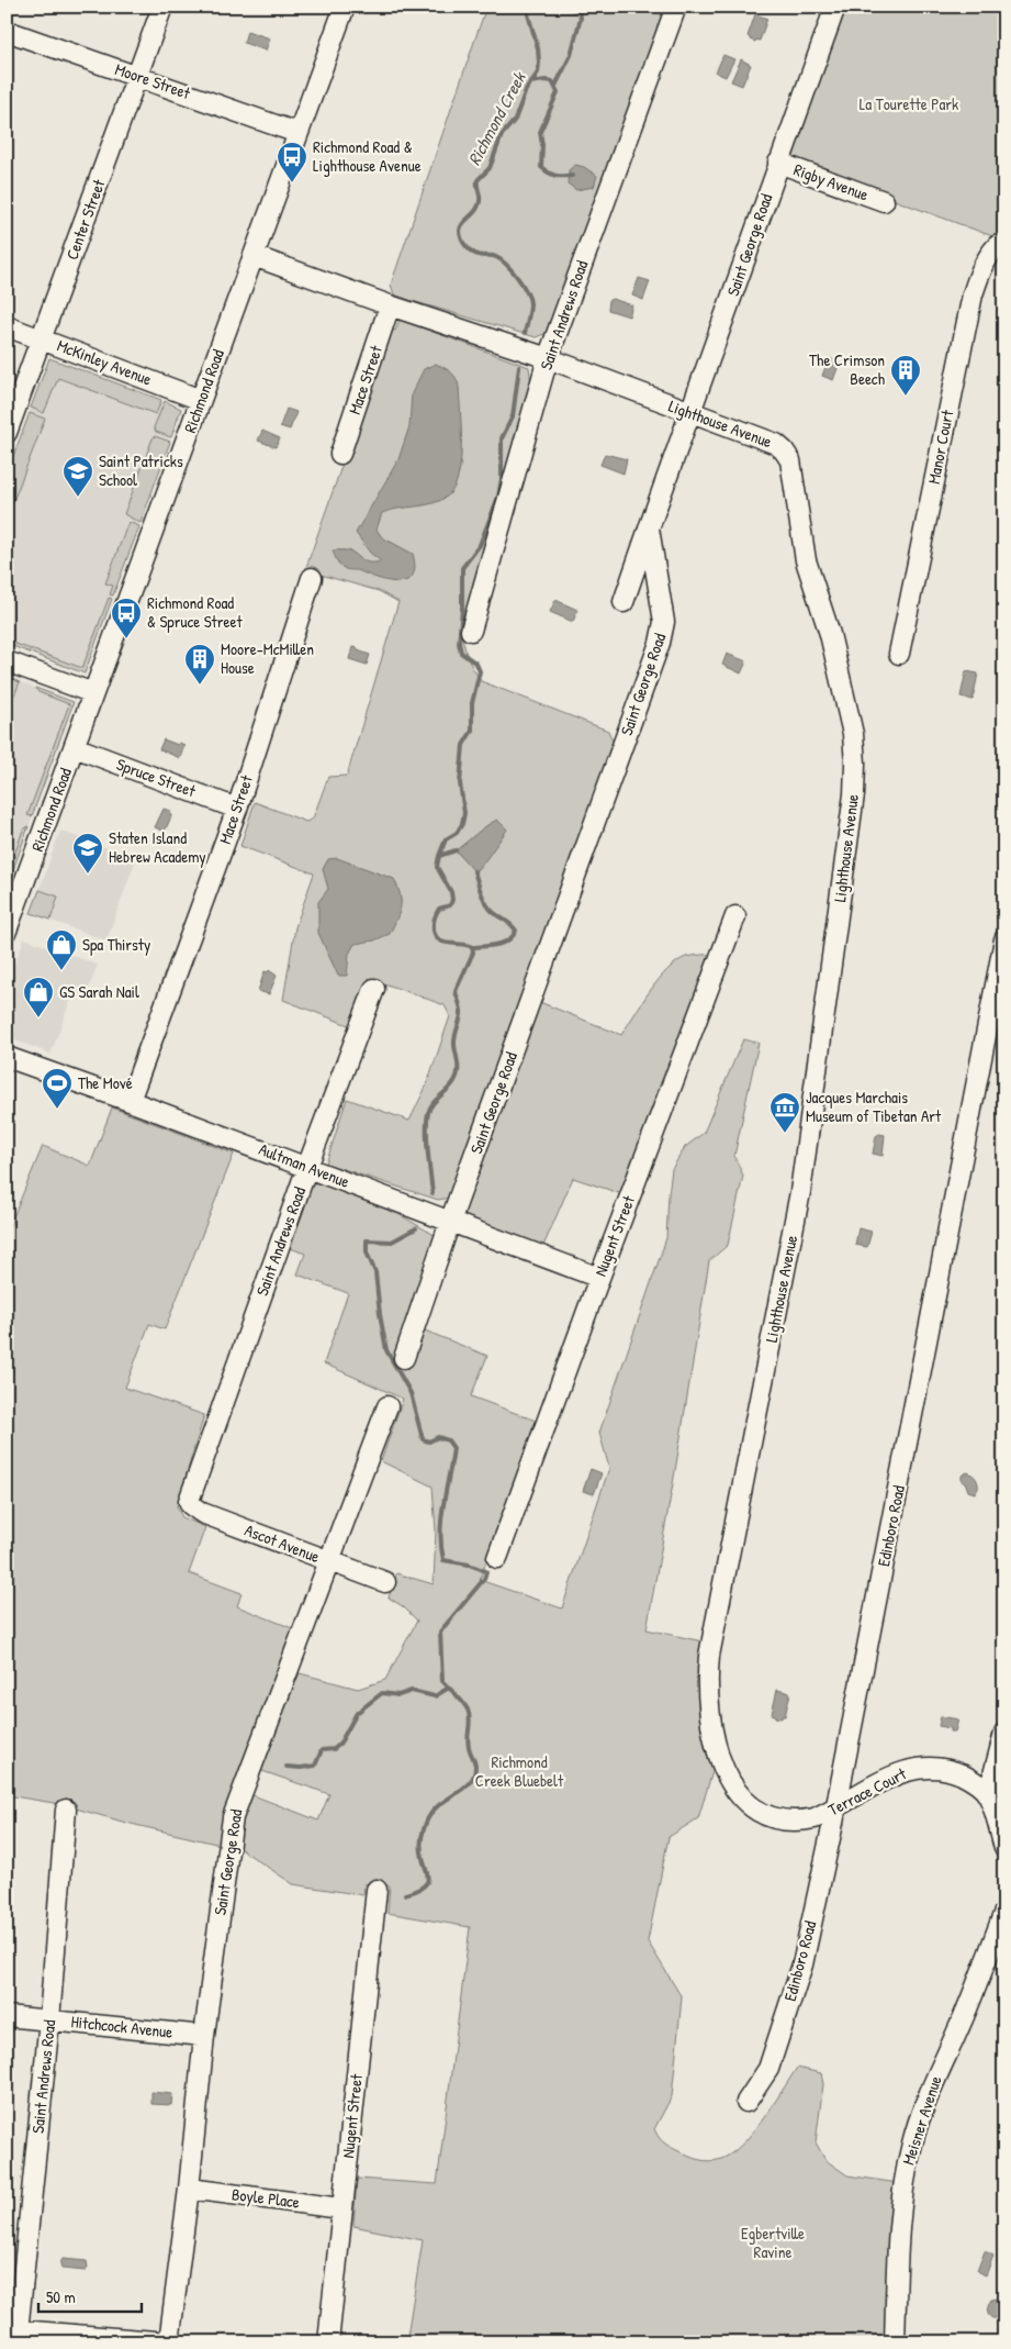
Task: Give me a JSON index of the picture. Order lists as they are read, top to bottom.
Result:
{
  "streets": {
    "street": [
      "Moore Street",
      "Rigby Avenue",
      "Center Street",
      "Saint George Road",
      "Saint Andrews Road",
      "McKinley Avenue",
      "Mace Street",
      "Richmond Road",
      "Lighthouse Avenue",
      "Manor Court",
      "Spruce Street",
      "Aultman Avenue",
      "Nugent Street",
      "Edinboro Road",
      "Ascot Avenue",
      "Terrace Court",
      "Hitchcock Avenue",
      "Meisner Avenue",
      "Boyle Place"
    ]
  },
  "crossings": [
    ["Moore Street", "Center Street"],
    ["Moore Street", "Richmond Road"],
    ["Rigby Avenue", "Saint George Road"],
    ["Center Street", "McKinley Avenue"],
    ["Saint George Road", "Lighthouse Avenue"],
    ["Saint George Road", "Aultman Avenue"],
    ["Saint George Road", "Ascot Avenue"],
    ["Saint George Road", "Hitchcock Avenue"],
    ["Saint George Road", "Boyle Place"],
    ["Saint Andrews Road", "Lighthouse Avenue"],
    ["Saint Andrews Road", "Aultman Avenue"],
    ["Saint Andrews Road", "Ascot Avenue"],
    ["Saint Andrews Road", "Hitchcock Avenue"],
    ["McKinley Avenue", "Richmond Road"],
    ["Mace Street", "Lighthouse Avenue"],
    ["Mace Street", "Spruce Street"],
    ["Mace Street", "Aultman Avenue"],
    ["Richmond Road", "Lighthouse Avenue"],
    ["Richmond Road", "Spruce Street"],
    ["Lighthouse Avenue", "Terrace Court"],
    ["Aultman Avenue", "Nugent Street"],
    ["Nugent Street", "Boyle Place"],
    ["Edinboro Road", "Terrace Court"]
  ],
  "water": ["Richmond Creek"],
  "parks": ["La Tourette Park", "Richmond Creek Bluebelt", "Egbertville Ravine"],
  "places": {
    "bus stop": ["Richmond Road & Lighthouse Avenue", "Richmond Road & Spruce Street"],
    "building": ["The Crimson Beech", "Moore-McMillen House"],
    "school or university": ["Saint Patricks School", "Staten Island Hebrew Academy"],
    "shop": ["Spa Thirsty", "GS Sarah Nail"],
    "sports": ["The Mové"],
    "museum": ["Jacques Marchais Museum of Tibetan Art"]
  },
  "scale_bar": "50 m"
}
